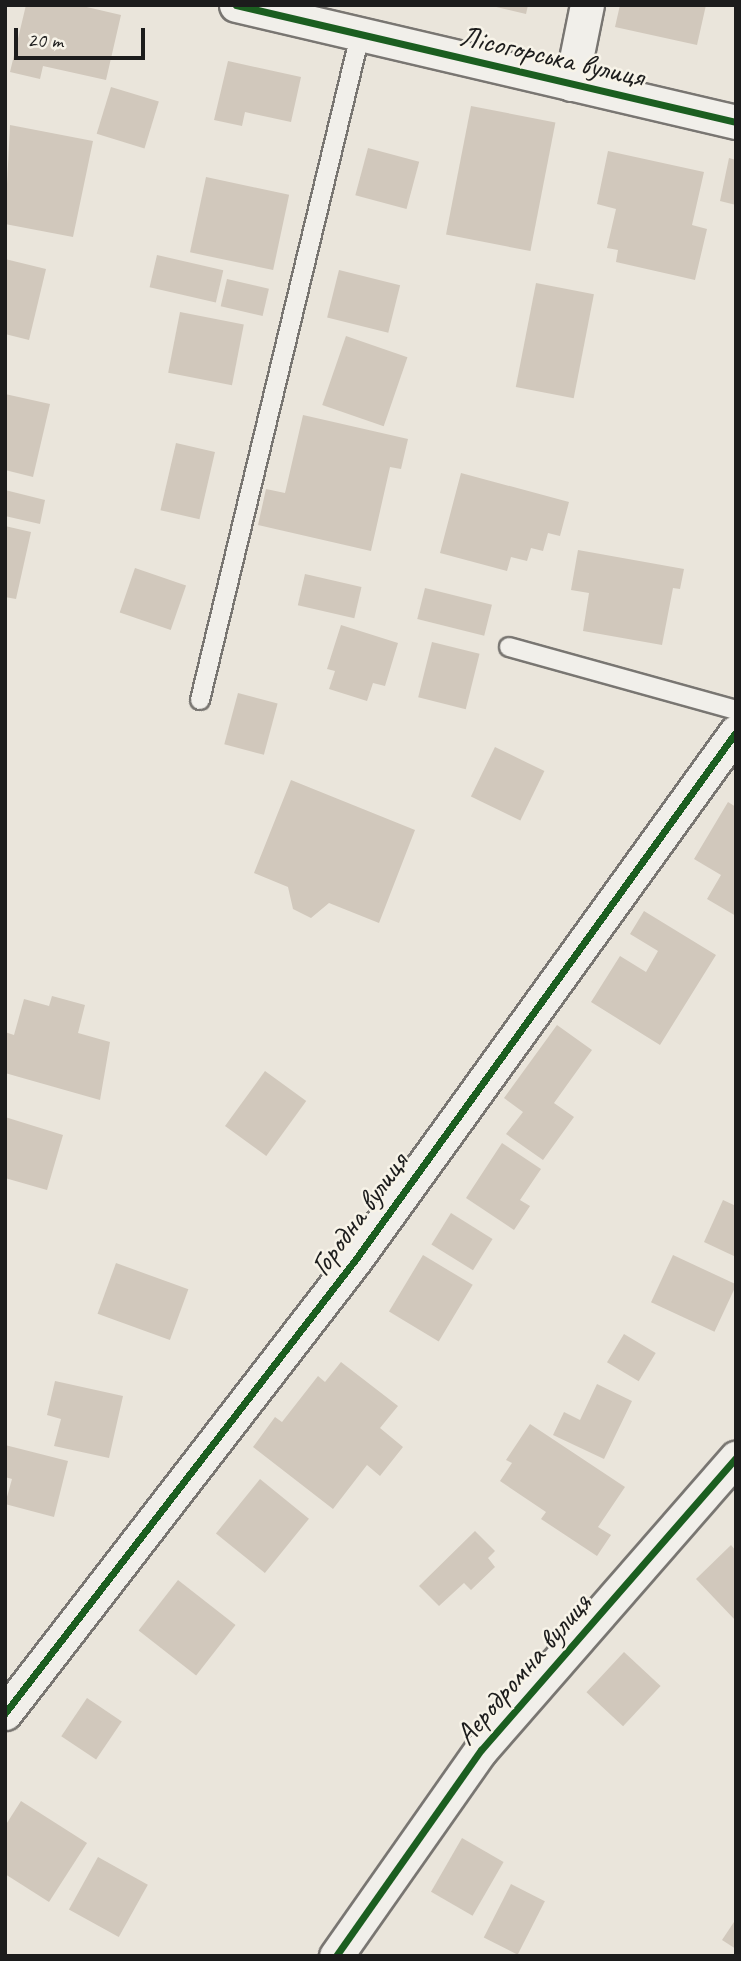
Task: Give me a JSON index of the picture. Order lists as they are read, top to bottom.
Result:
{
  "streets": {
    "street": ["Лісогорська вулиця", "Городна вулиця", "Аеродромна вулиця"]
  },
  "scale_bar": "20 m"
}
